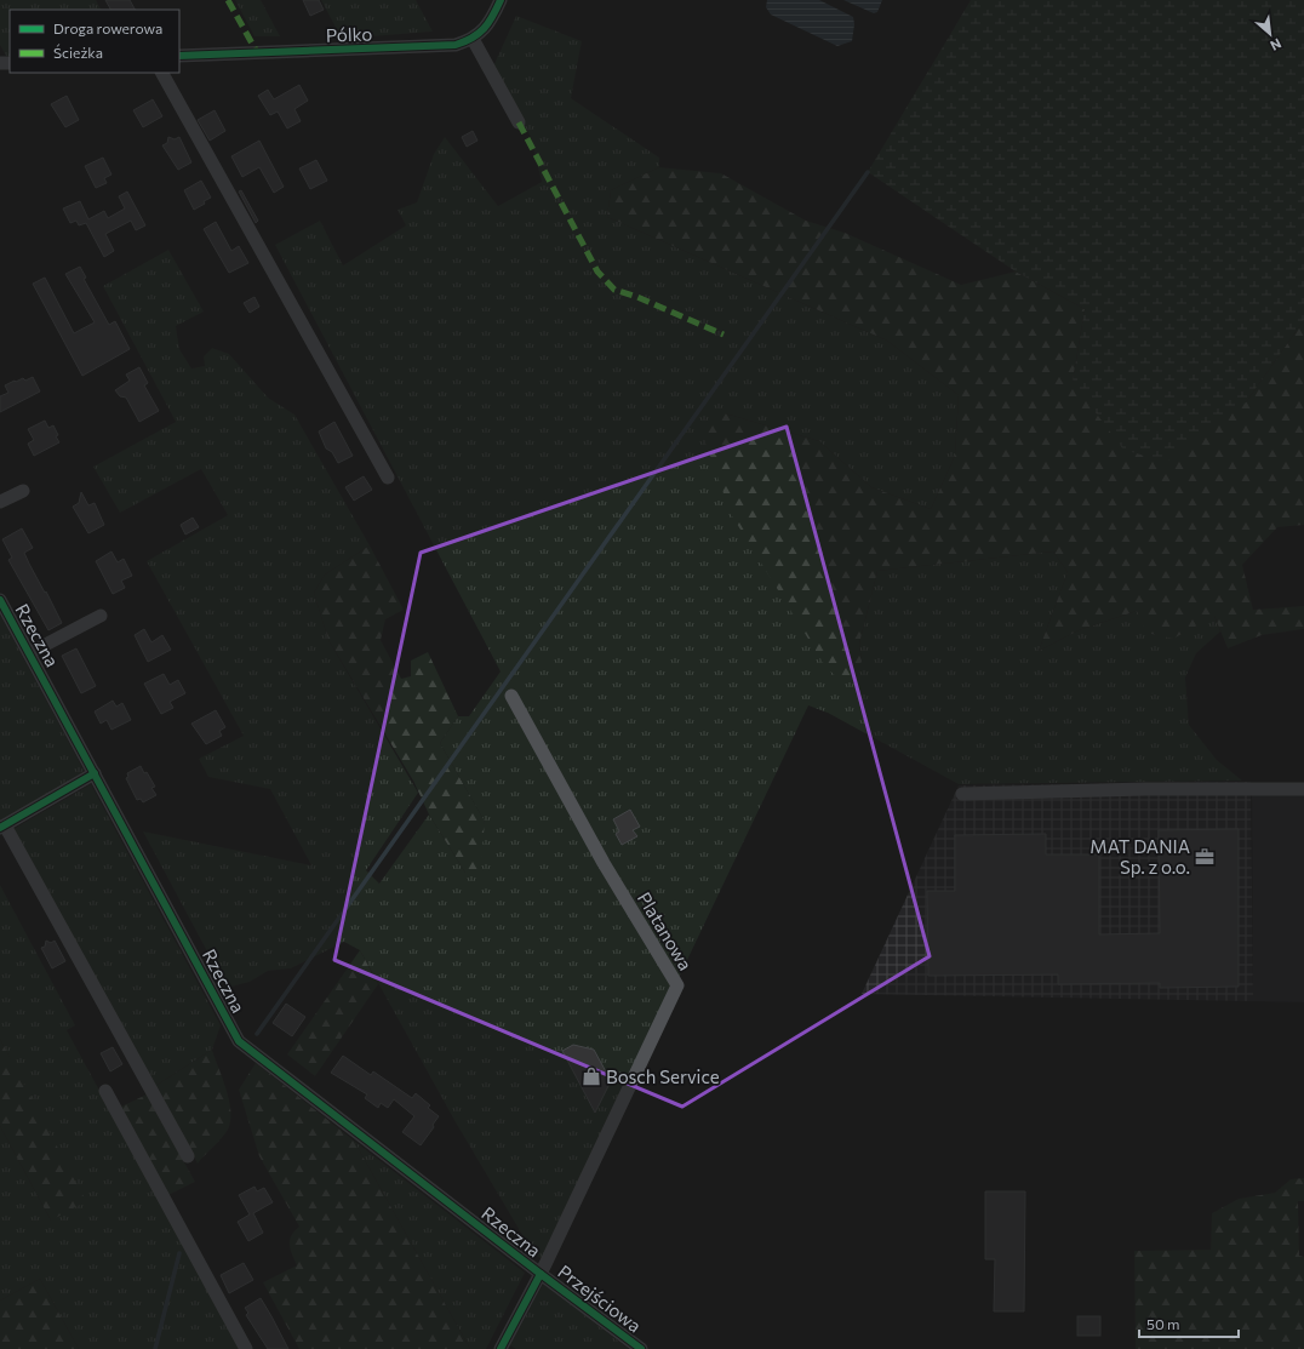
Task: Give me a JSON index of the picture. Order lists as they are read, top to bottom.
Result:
{
  "streets": {
    "street": [
      "Pólko",
      "Rzeczna",
      "Platanowa",
      "Przejściowa"
    ]
  },
  "crossings": [
    ["Rzeczna", "Platanowa"],
    ["Rzeczna", "Przejściowa"],
    ["Platanowa", "Przejściowa"]
  ],
  "places": {
    "office": ["MAT DANIA Sp. z o.o."],
    "shop": ["Bosch Service"]
  },
  "legend": ["Droga rowerowa", "Ścieżka"],
  "scale_bar": "50 m",
  "north": "bottom right"
}
